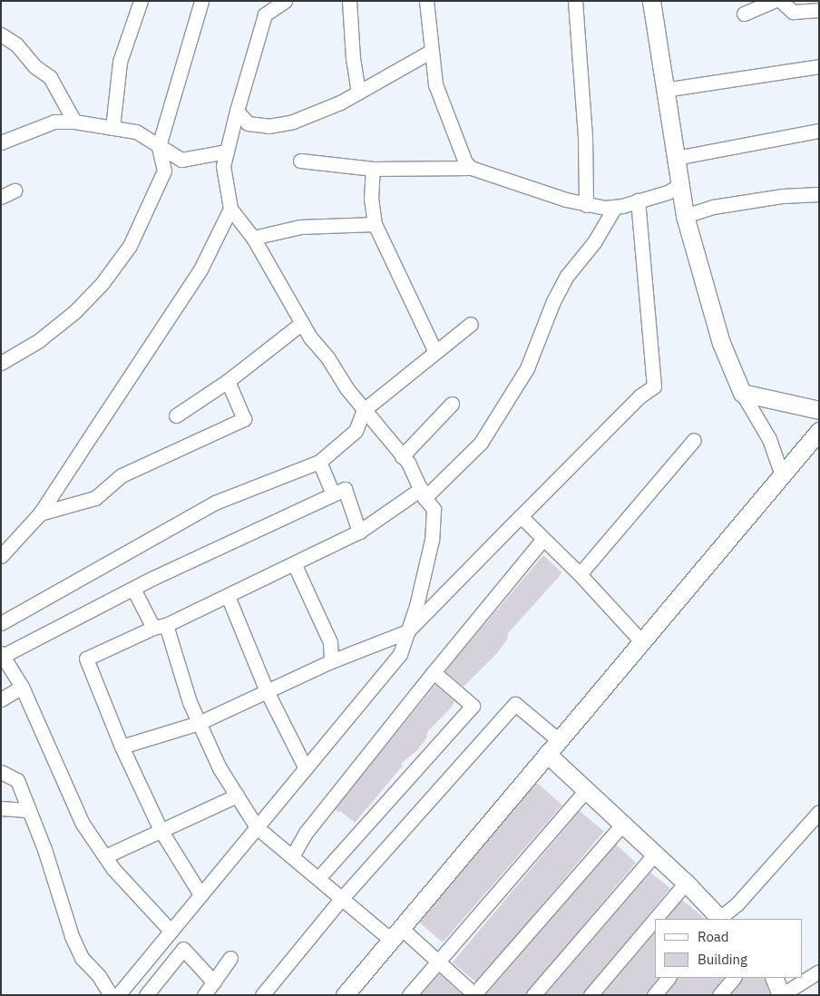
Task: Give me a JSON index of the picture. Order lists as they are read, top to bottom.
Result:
{
  "legend": ["Road", "Building"]
}
